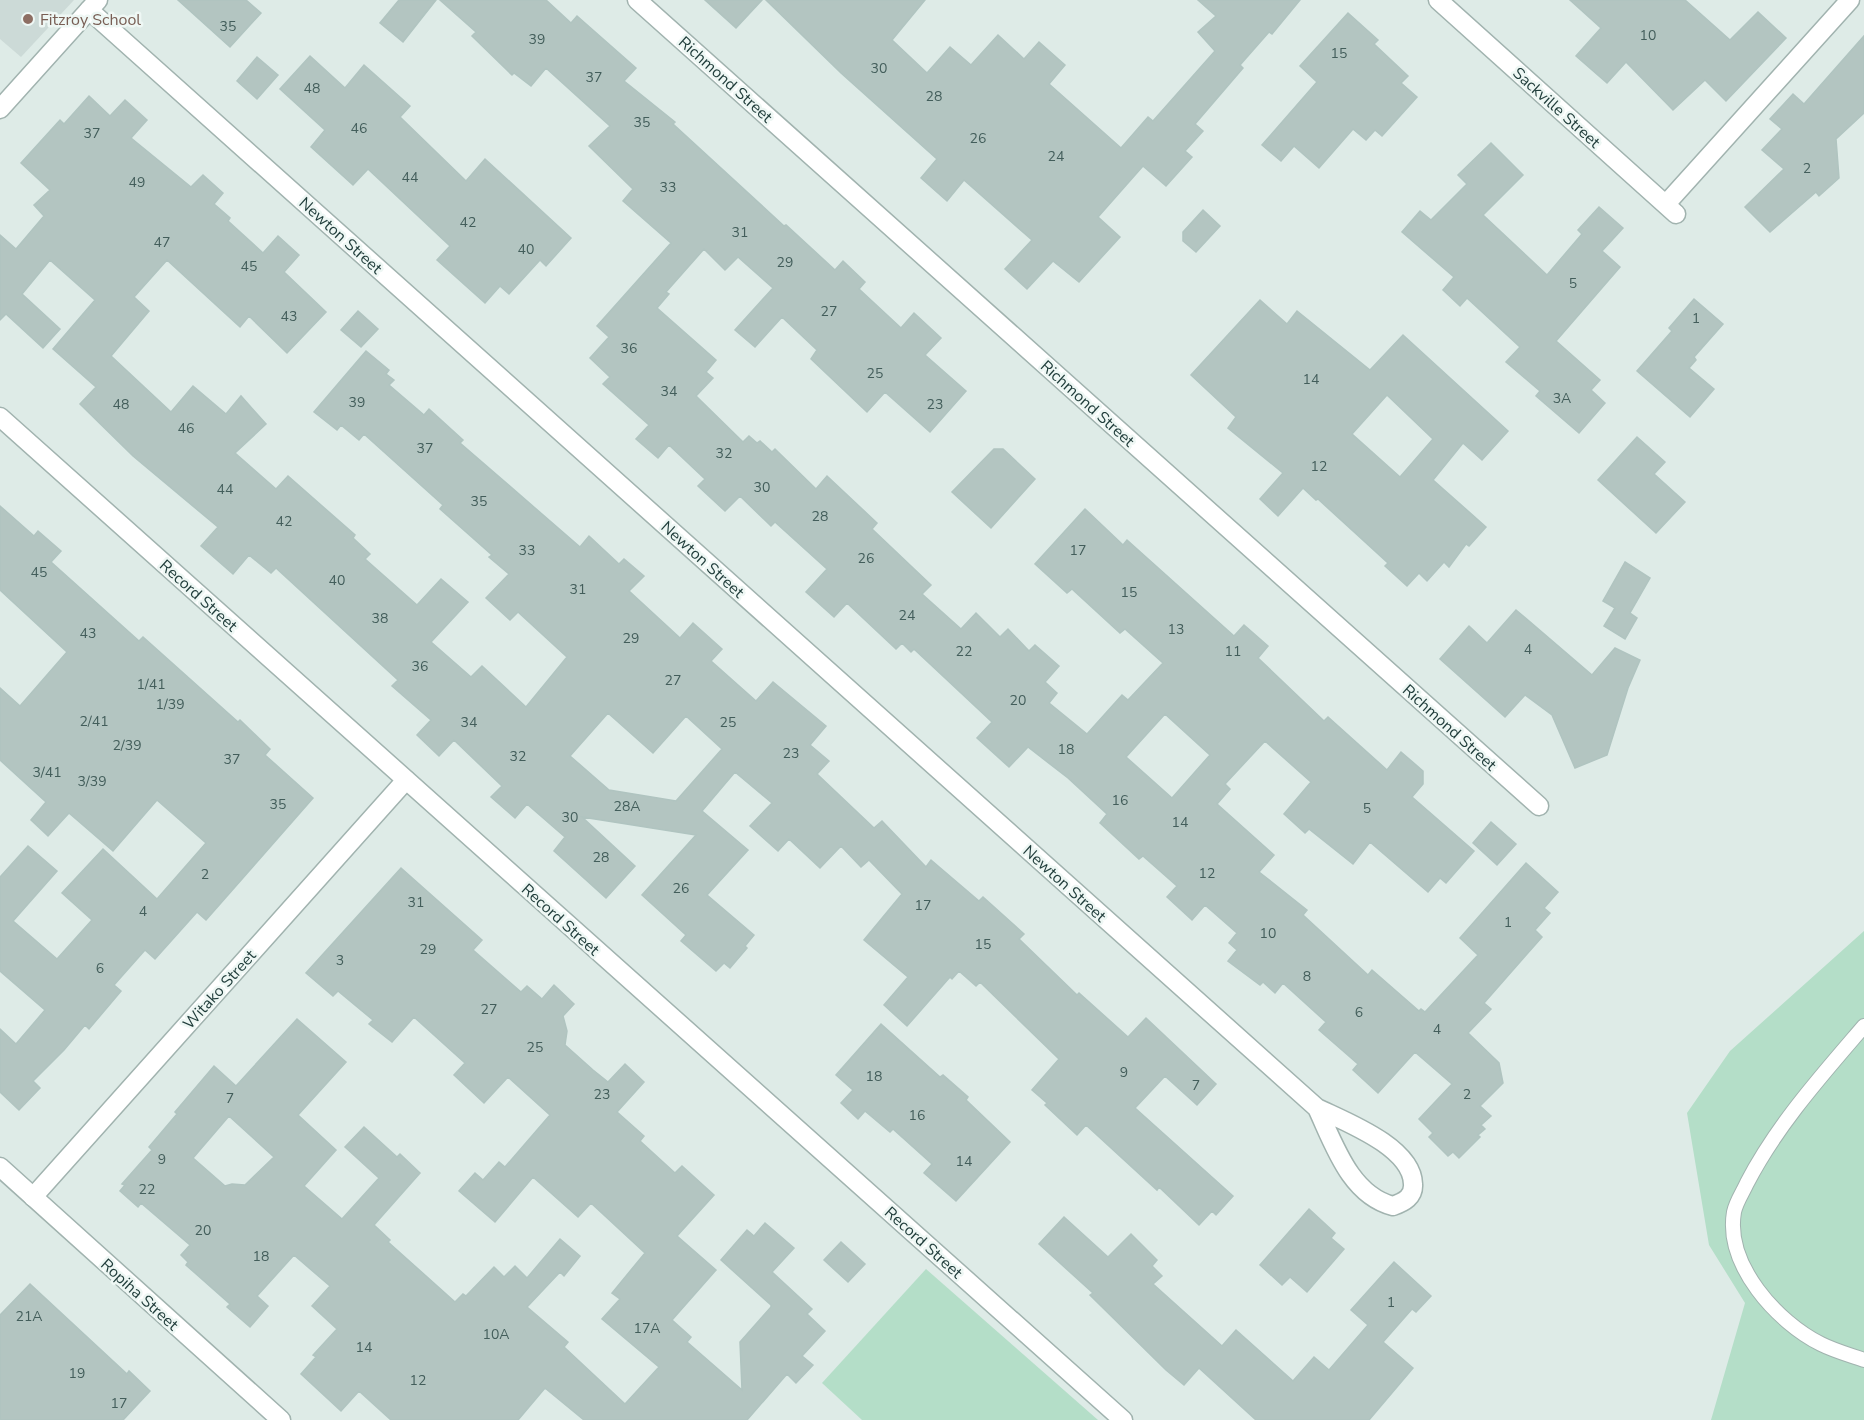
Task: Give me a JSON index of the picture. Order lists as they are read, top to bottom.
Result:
{
  "streets": {
    "street": [
      "Richmond Street",
      "Sackville Street",
      "Newton Street",
      "Record Street",
      "Witako Street",
      "Ropiha Street"
    ]
  },
  "crossings": [
    ["Record Street", "Witako Street"],
    ["Witako Street", "Ropiha Street"]
  ],
  "places": ["Fitzroy School"],
  "house_numbers": [
    "35",
    "10",
    "39",
    "15",
    "30",
    "37",
    "48",
    "28",
    "35",
    "46",
    "37",
    "26",
    "24",
    "2",
    "44",
    "49",
    "33",
    "42",
    "31",
    "47",
    "40",
    "29",
    "45",
    "5",
    "27",
    "43",
    "1",
    "36",
    "25",
    "14",
    "34",
    "3A",
    "39",
    "48",
    "23",
    "46",
    "37",
    "32",
    "12",
    "30",
    "44",
    "35",
    "28",
    "42",
    "33",
    "17",
    "26",
    "45",
    "40",
    "31",
    "15",
    "24",
    "38",
    "13",
    "43",
    "29",
    "4",
    "22",
    "11",
    "36",
    "27",
    "1/41",
    "20",
    "1/39",
    "2/41",
    "34",
    "25",
    "2/39",
    "18",
    "23",
    "32",
    "37",
    "3/41",
    "3/39",
    "16",
    "35",
    "28A",
    "5",
    "30",
    "14",
    "28",
    "12",
    "2",
    "26",
    "31",
    "17",
    "4",
    "1",
    "10",
    "15",
    "29",
    "3",
    "6",
    "8",
    "27",
    "6",
    "4",
    "25",
    "9",
    "18",
    "7",
    "23",
    "2",
    "7",
    "16",
    "9",
    "14",
    "22",
    "20",
    "18",
    "1",
    "21A",
    "17A",
    "10A",
    "14",
    "19",
    "12",
    "17"
  ]
}
